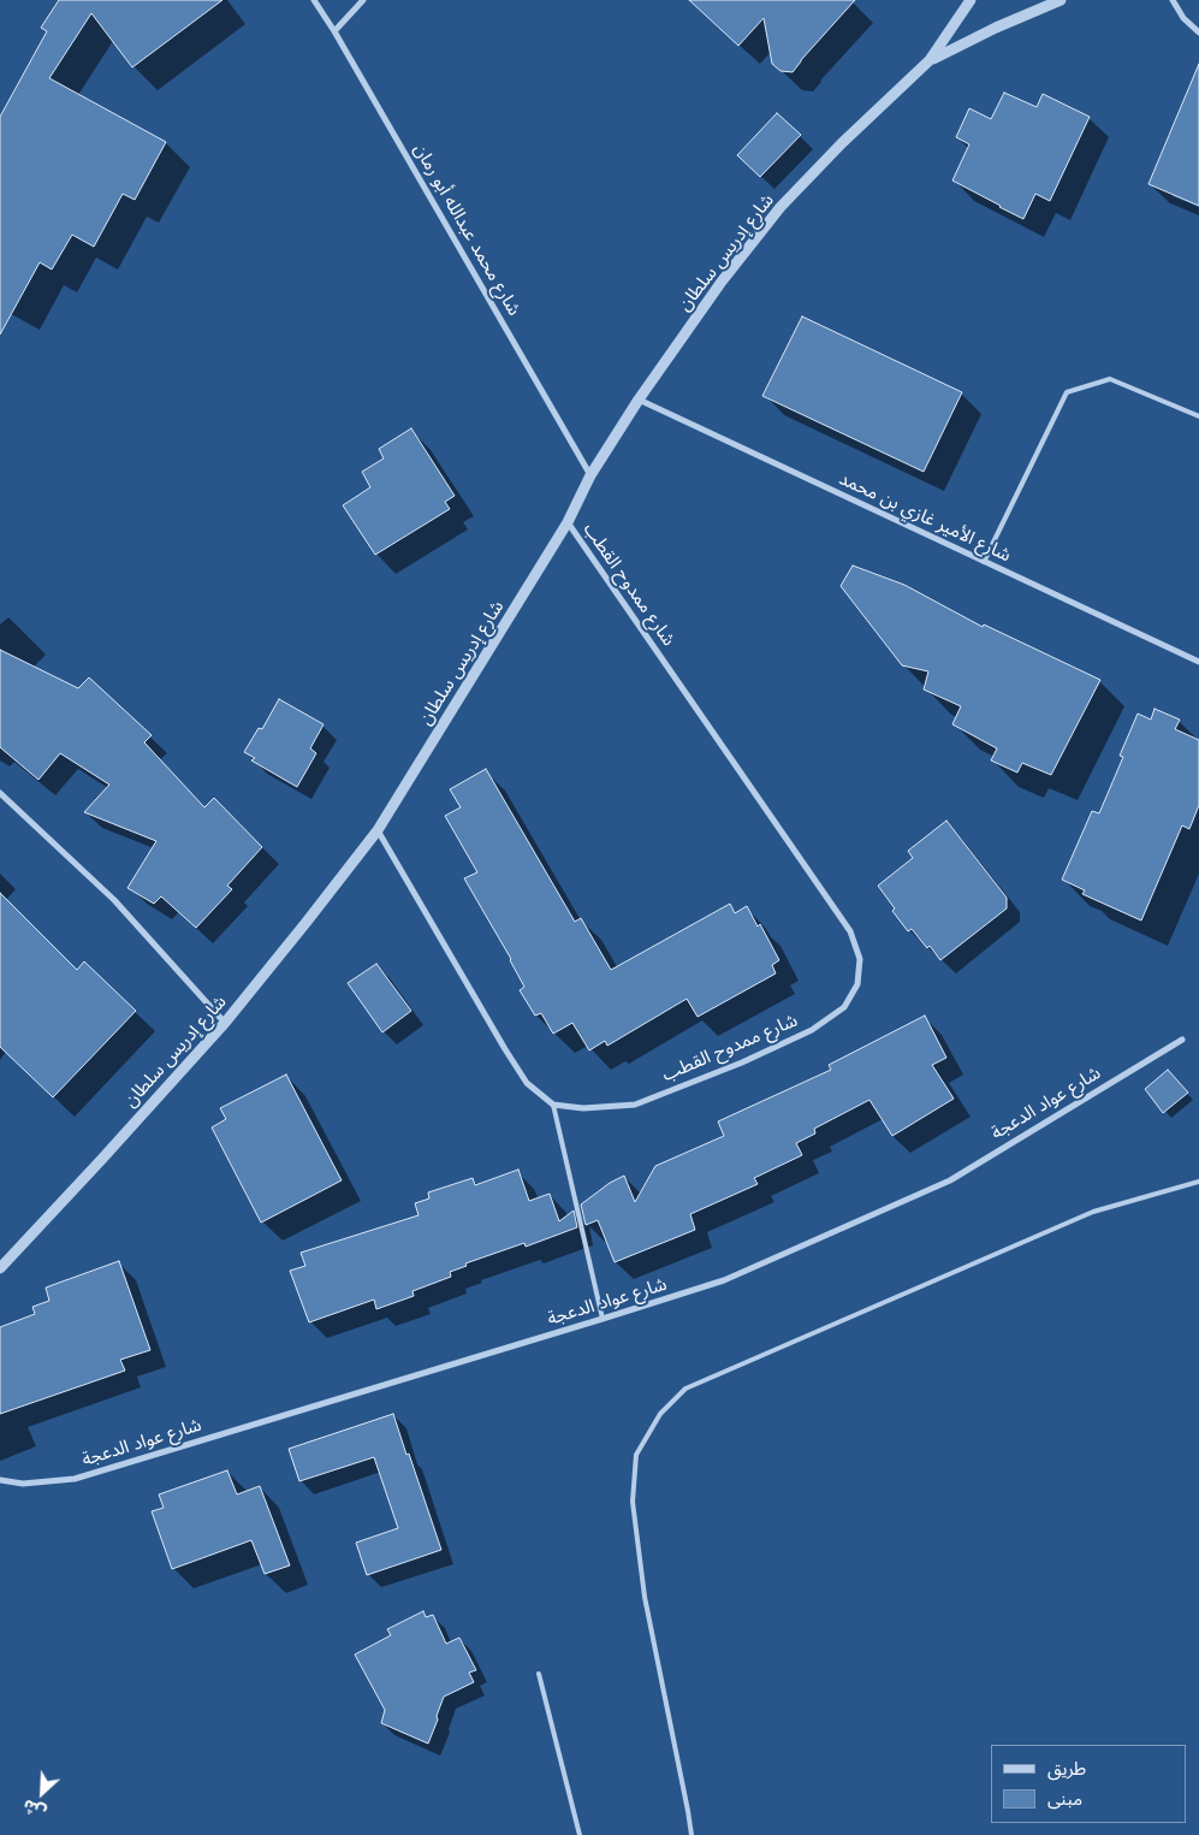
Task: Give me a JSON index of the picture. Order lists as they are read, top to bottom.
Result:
{
  "streets": {
    "street": [
      "شارع محمد عبدالله أبو رمان",
      "شارع إدريس سلطان",
      "شارع الأمير غازي بن محمد",
      "شارع ممدوح القطب",
      "شارع عواد الدعجة"
    ]
  },
  "crossings": [
    ["شارع محمد عبدالله أبو رمان", "شارع إدريس سلطان"],
    ["شارع إدريس سلطان", "شارع الأمير غازي بن محمد"],
    ["شارع إدريس سلطان", "شارع ممدوح القطب"]
  ],
  "legend": ["طريق", "مبنى"],
  "north": "bottom left"
}
